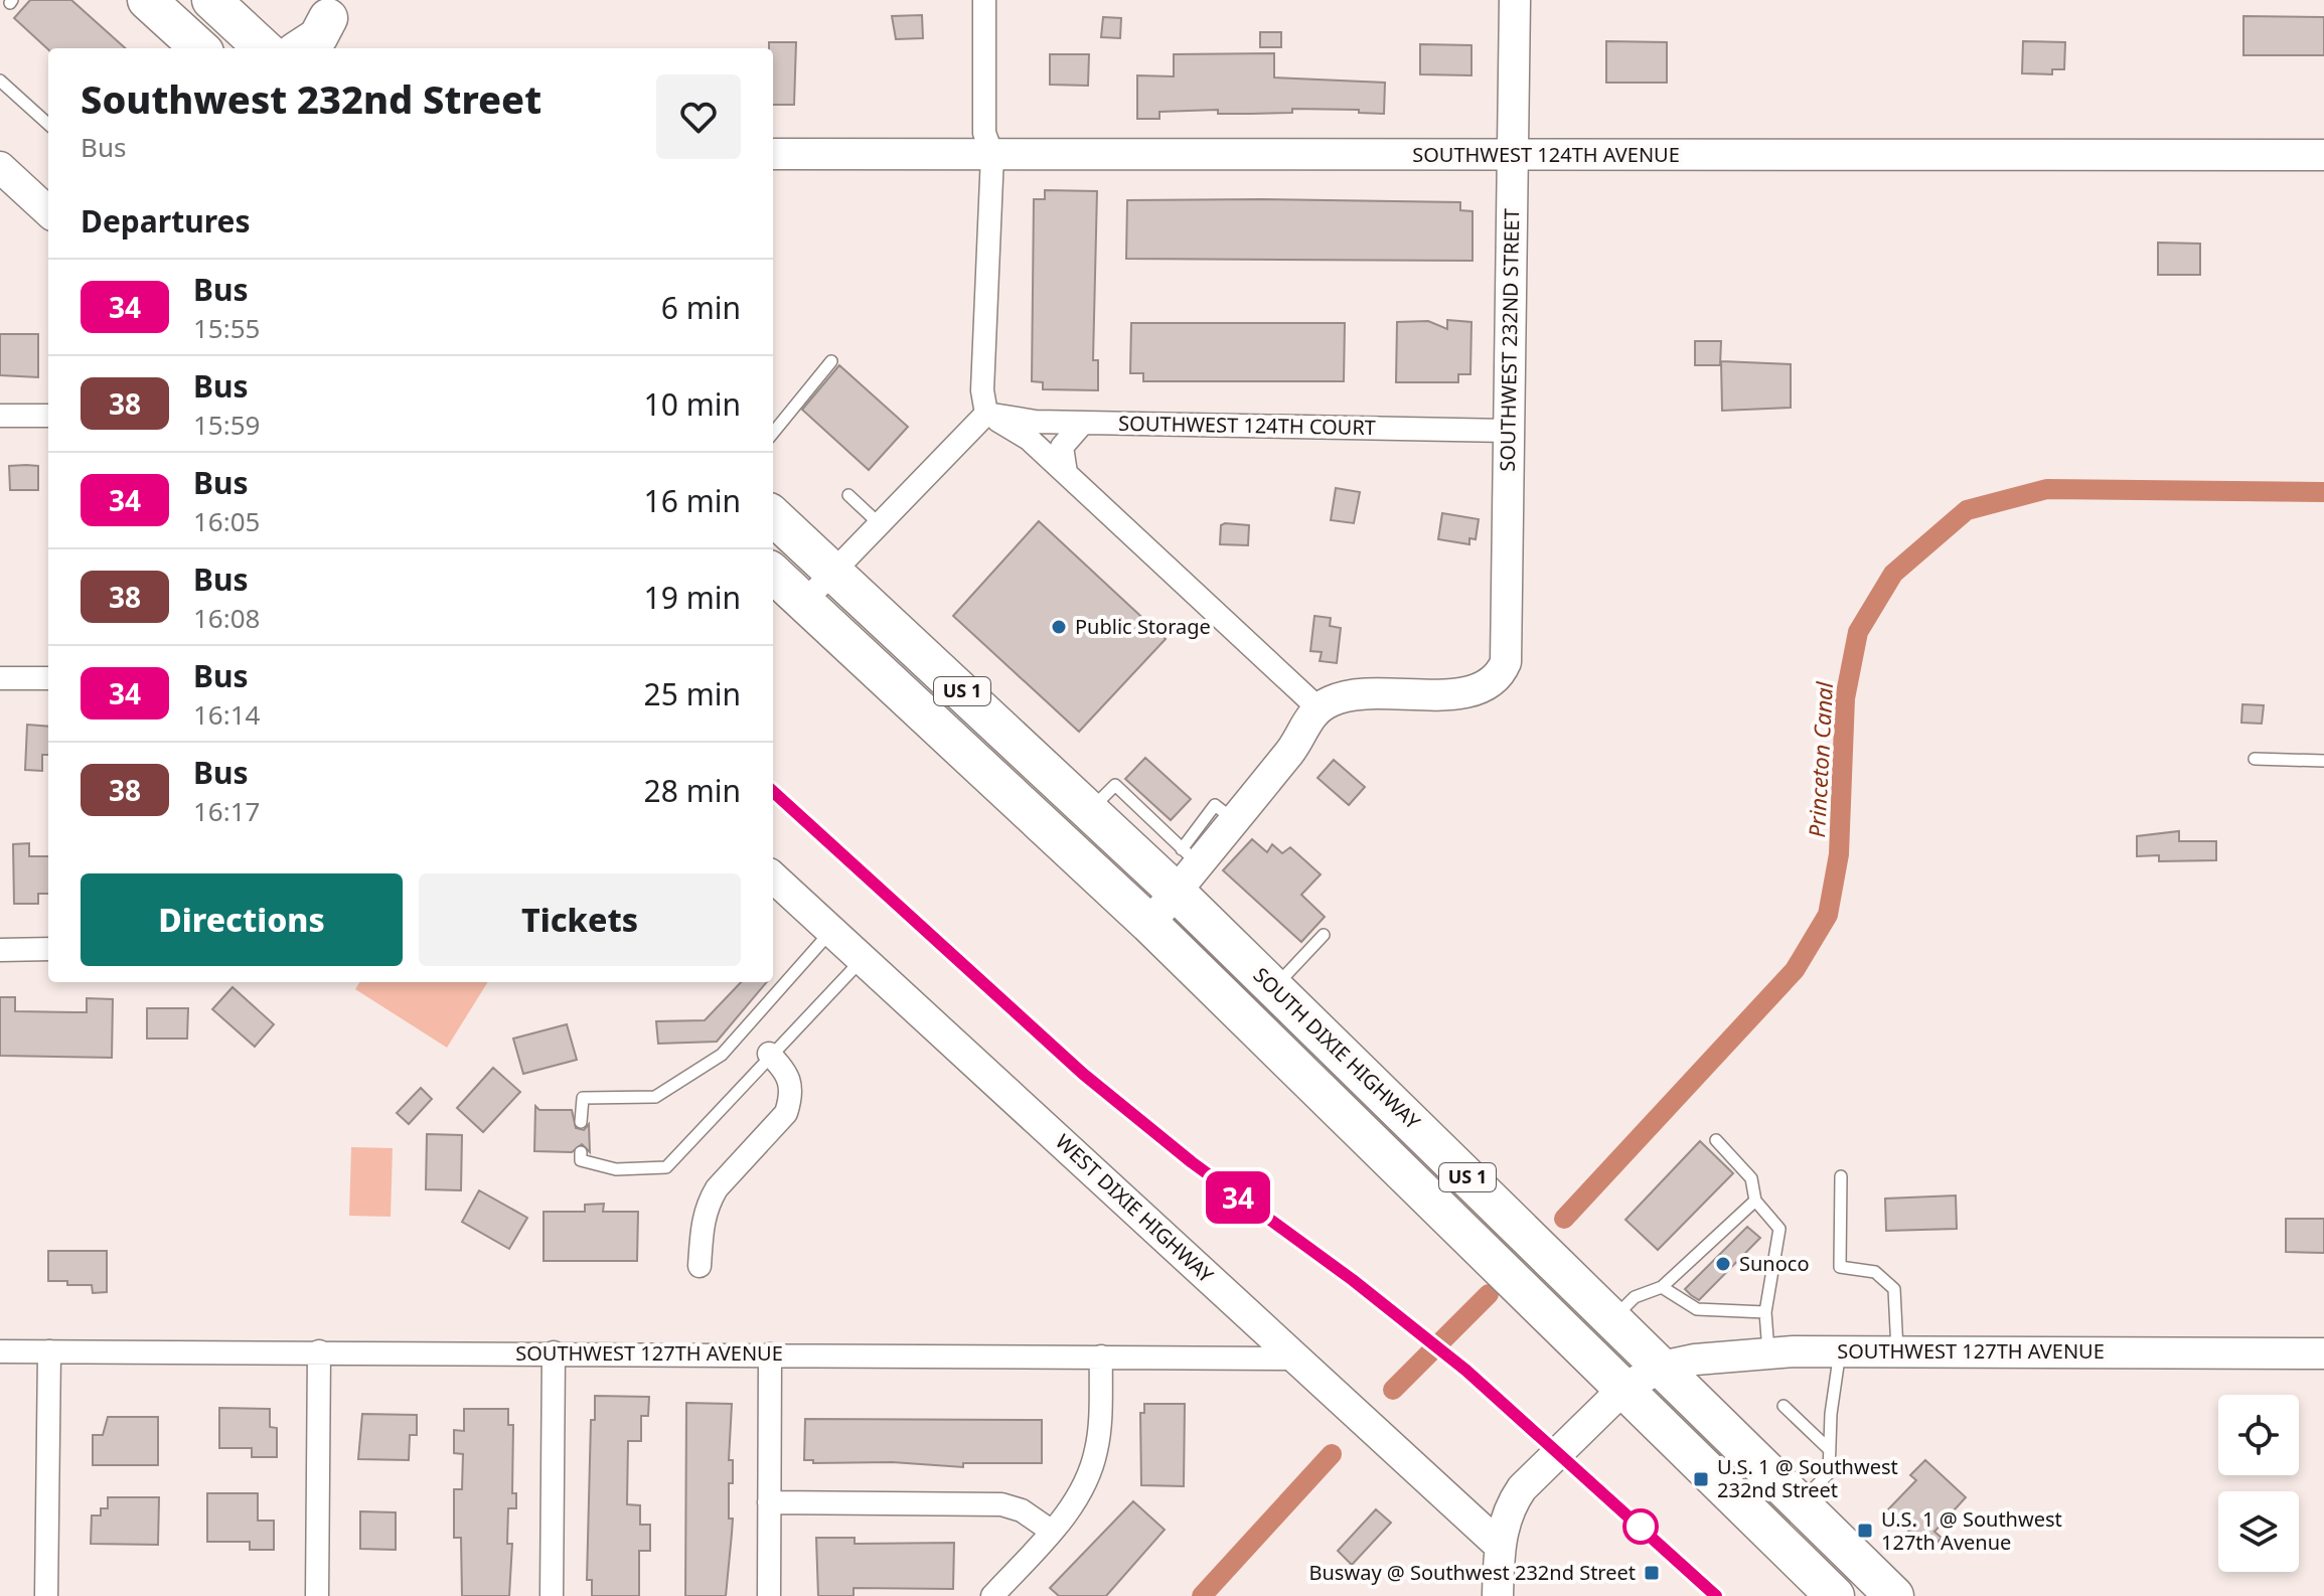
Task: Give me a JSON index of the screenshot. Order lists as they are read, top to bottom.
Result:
{
  "streets": {
    "highway": ["US 1", "SOUTH DIXIE HIGHWAY"],
    "street": [
      "SOUTHWEST 124TH AVENUE",
      "SOUTHWEST 232ND STREET",
      "SOUTHWEST 124TH COURT",
      "WEST DIXIE HIGHWAY",
      "SOUTHWEST 127TH AVENUE"
    ]
  },
  "crossings": [
    ["SOUTHWEST 124TH AVENUE", "SOUTHWEST 232ND STREET"],
    ["SOUTHWEST 232ND STREET", "SOUTHWEST 124TH COURT"],
    ["SOUTH DIXIE HIGHWAY", "SOUTHWEST 127TH AVENUE"],
    ["WEST DIXIE HIGHWAY", "SOUTHWEST 127TH AVENUE"]
  ],
  "water": ["Princeton Canal"],
  "places": {
    "other": ["Public Storage", "Sunoco"],
    "transit": ["U.S. 1 @ Southwest 232nd Street", "U.S. 1 @ Southwest 127th Avenue", "Busway @ Southwest 232nd Street"]
  },
  "lines": ["bus line 34"],
  "page": {
    "on_map": "34",
    "heading": [
      ["Southwest 232nd Street", "Bus"],
      "Departures"
    ],
    "list": [
      {
        "mark": "34",
        "name": "Bus",
        "note": "15:55",
        "value": "6 min"
      },
      {
        "mark": "38",
        "name": "Bus",
        "note": "15:59",
        "value": "10 min"
      },
      {
        "mark": "34",
        "name": "Bus",
        "note": "16:05",
        "value": "16 min"
      },
      {
        "mark": "38",
        "name": "Bus",
        "note": "16:08",
        "value": "19 min"
      },
      {
        "mark": "34",
        "name": "Bus",
        "note": "16:14",
        "value": "25 min"
      },
      {
        "mark": "38",
        "name": "Bus",
        "note": "16:17",
        "value": "28 min"
      }
    ],
    "buttons": ["Directions", "Tickets"]
  }
}
